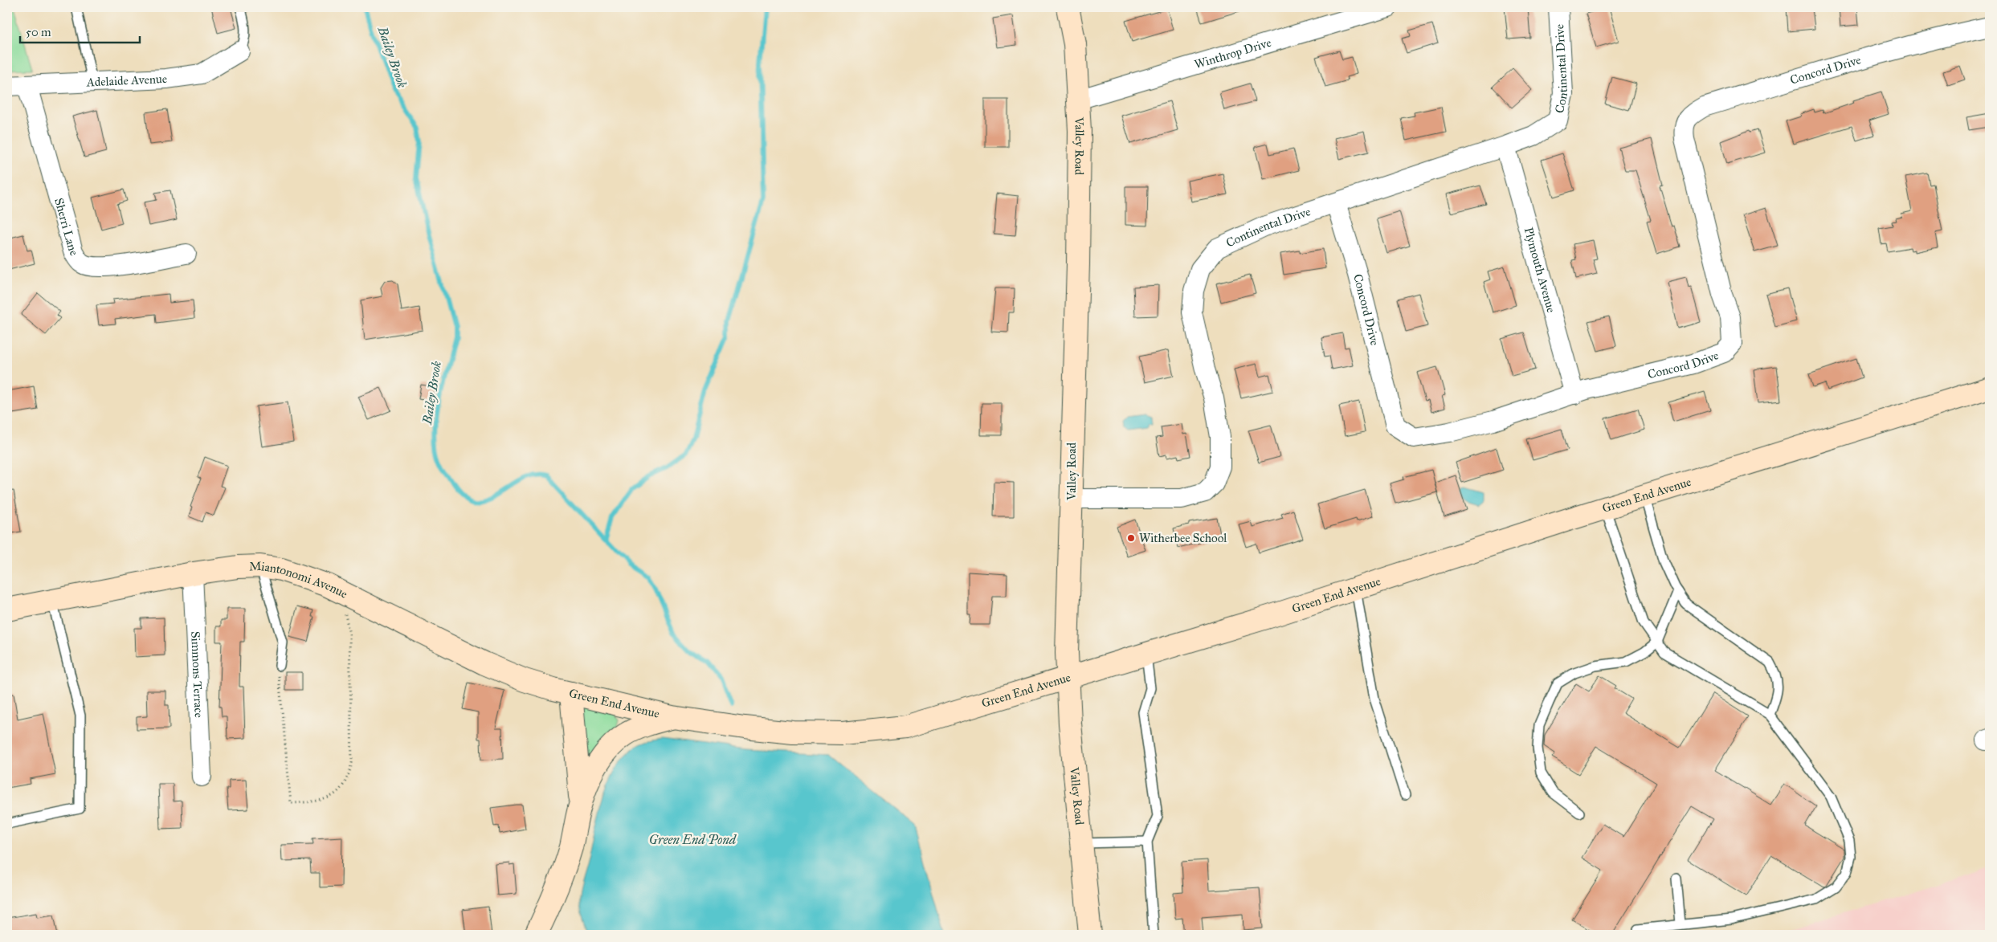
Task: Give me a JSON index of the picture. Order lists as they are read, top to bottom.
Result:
{
  "streets": {
    "main road": ["Valley Road", "Green End Avenue", "Miantonomi Avenue"],
    "street": [
      "Winthrop Drive",
      "Continental Drive",
      "Concord Drive",
      "Adelaide Avenue",
      "Sherri Lane",
      "Plymouth Avenue",
      "Simmons Terrace"
    ]
  },
  "crossings": [
    ["Winthrop Drive", "Valley Road"],
    ["Continental Drive", "Concord Drive"],
    ["Continental Drive", "Valley Road"],
    ["Continental Drive", "Plymouth Avenue"],
    ["Concord Drive", "Plymouth Avenue"],
    ["Adelaide Avenue", "Sherri Lane"],
    ["Valley Road", "Green End Avenue"],
    ["Green End Avenue", "Miantonomi Avenue"],
    ["Miantonomi Avenue", "Simmons Terrace"]
  ],
  "water": ["Bailey Brook", "Green End Pond"],
  "places": ["Witherbee School"],
  "scale_bar": "50 m"
}
